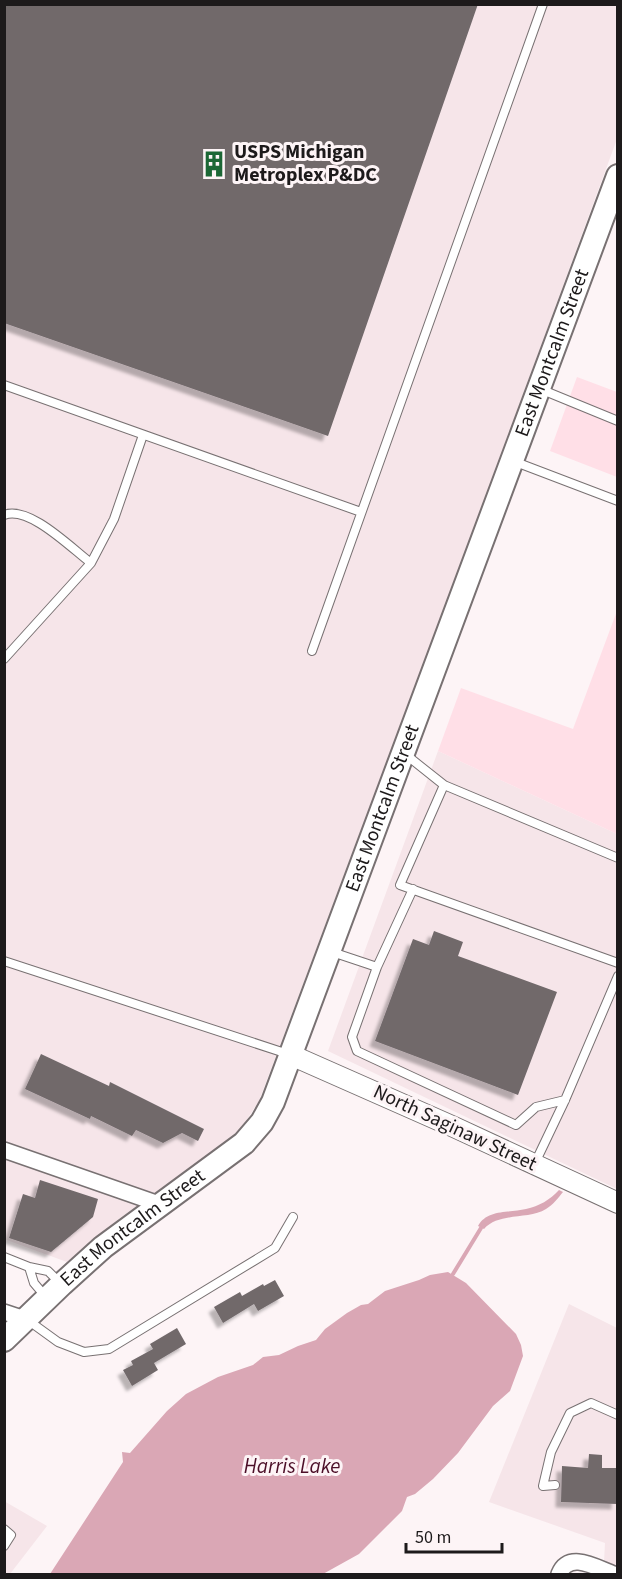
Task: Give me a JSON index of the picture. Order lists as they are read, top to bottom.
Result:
{
  "streets": {
    "main road": ["East Montcalm Street"],
    "street": ["North Saginaw Street"]
  },
  "crossings": [
    ["East Montcalm Street", "North Saginaw Street"]
  ],
  "water": ["Harris Lake"],
  "places": {
    "building": ["USPS Michigan Metroplex P&DC"]
  },
  "scale_bar": "50 m"
}
